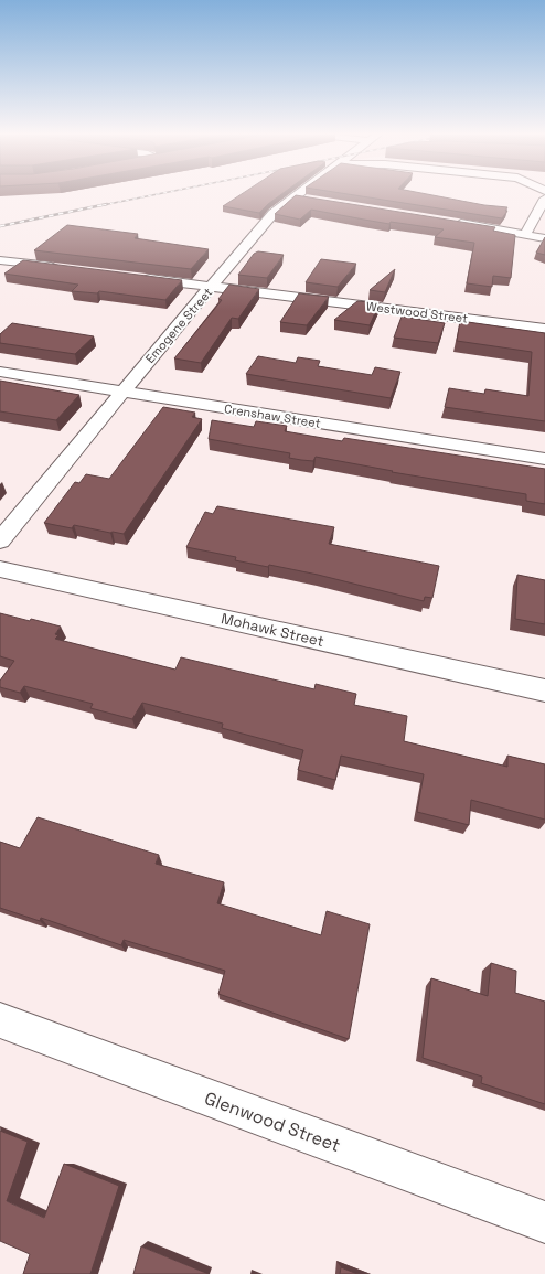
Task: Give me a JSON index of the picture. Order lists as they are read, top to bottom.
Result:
{
  "streets": {
    "street": [
      "Westwood Street",
      "Emogene Street",
      "Crenshaw Street",
      "Mohawk Street",
      "Glenwood Street"
    ]
  },
  "crossings": [
    ["Westwood Street", "Emogene Street"],
    ["Emogene Street", "Crenshaw Street"]
  ]
}
